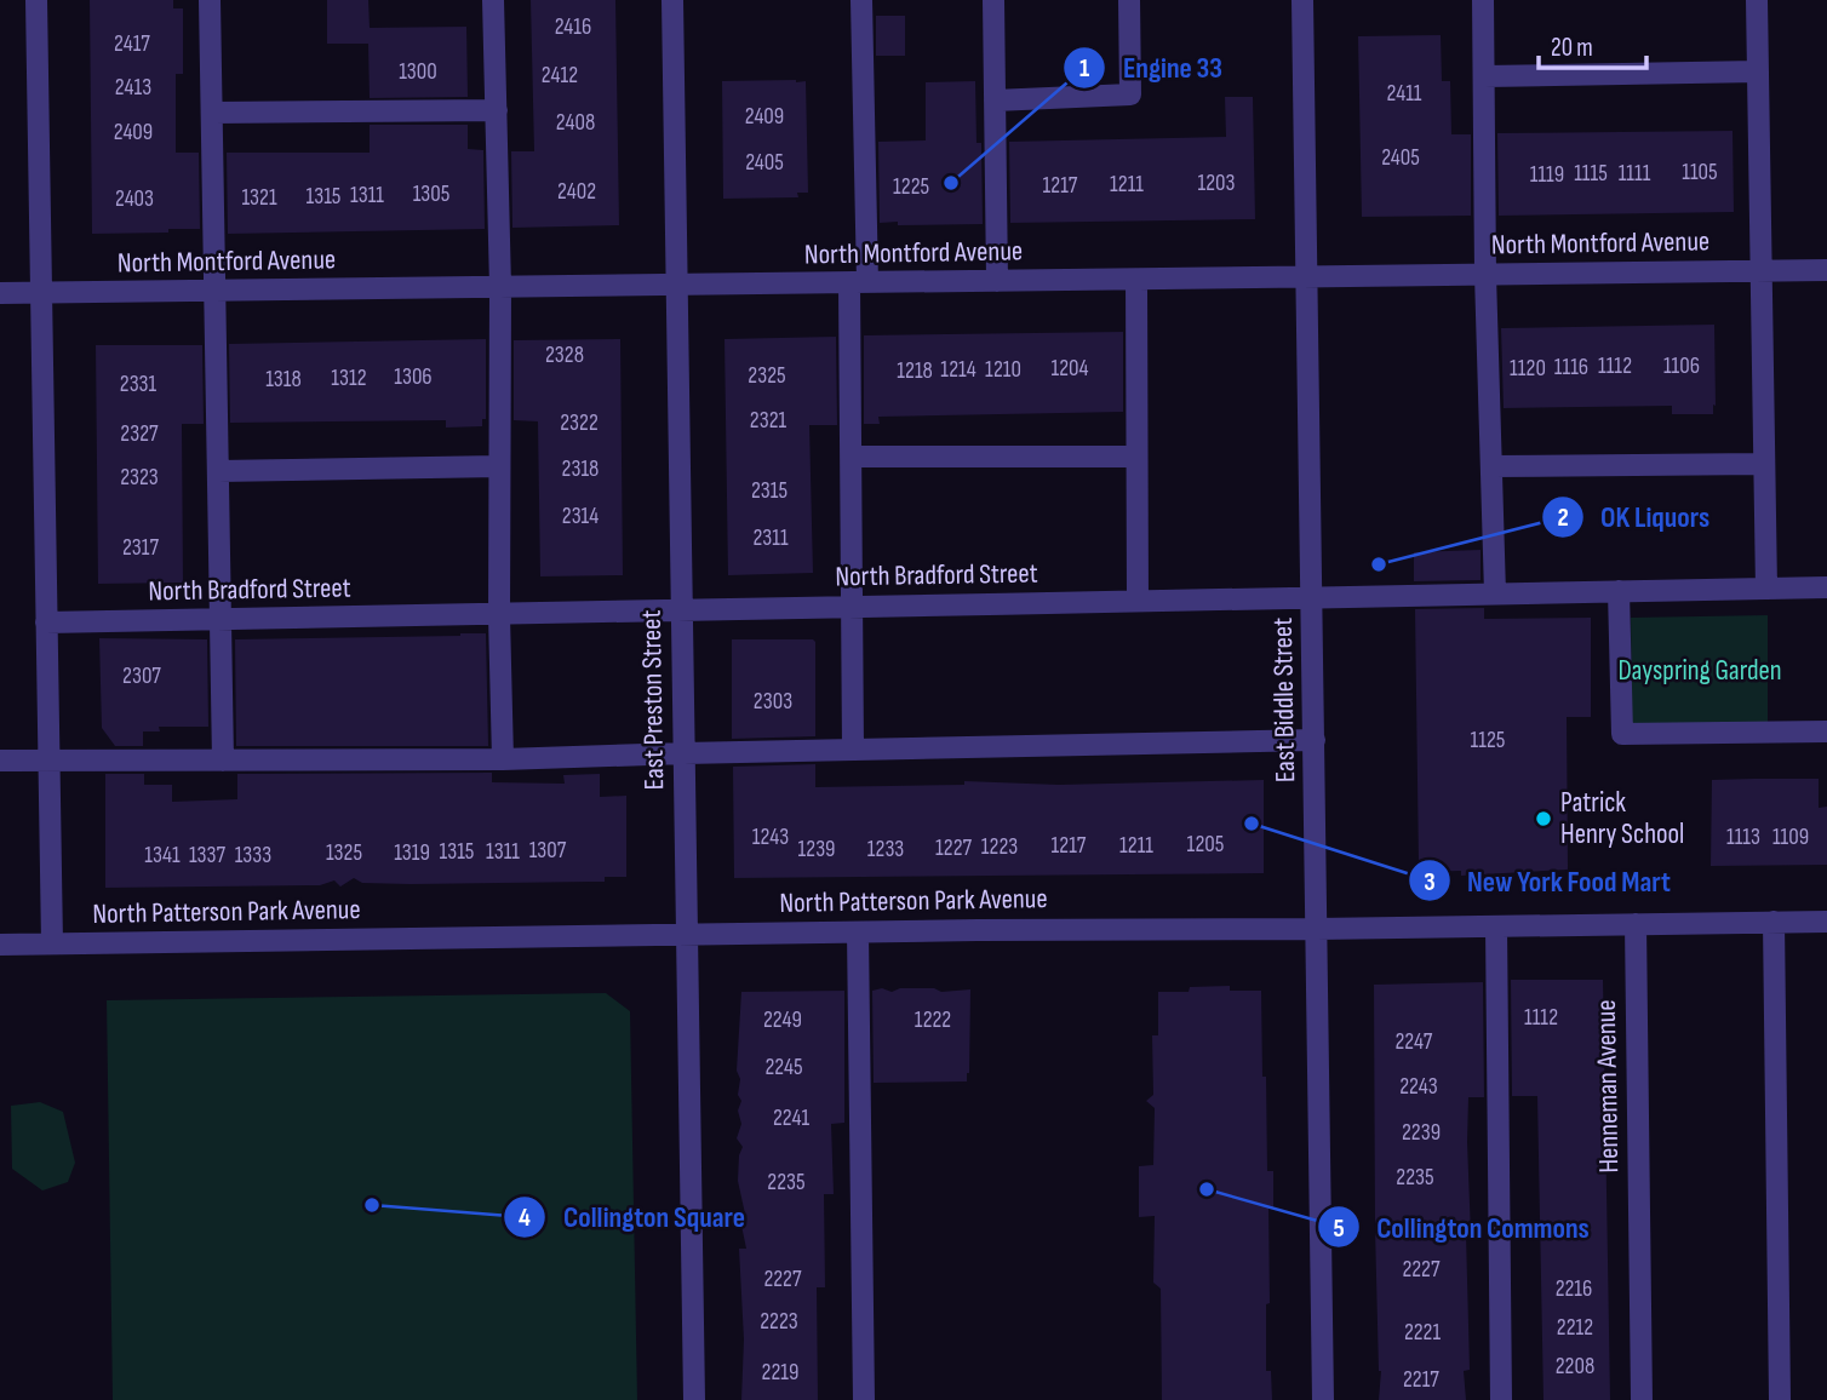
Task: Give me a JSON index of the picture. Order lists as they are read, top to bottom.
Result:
{
  "streets": {
    "street": [
      "North Montford Avenue",
      "North Bradford Street",
      "East Preston Street",
      "East Biddle Street",
      "North Patterson Park Avenue",
      "Henneman Avenue"
    ]
  },
  "crossings": [
    ["North Montford Avenue", "East Preston Street"],
    ["North Montford Avenue", "East Biddle Street"],
    ["North Bradford Street", "East Preston Street"],
    ["North Bradford Street", "East Biddle Street"],
    ["East Preston Street", "North Patterson Park Avenue"],
    ["East Biddle Street", "North Patterson Park Avenue"],
    ["North Patterson Park Avenue", "Henneman Avenue"]
  ],
  "parks": ["Dayspring Garden"],
  "places": [
    "Engine 33",
    "OK Liquors",
    "Patrick Henry School",
    "New York Food Mart",
    "Collington Commons",
    "Collington Square"
  ],
  "house_numbers": [
    "2416",
    "2417",
    "1300",
    "2412",
    "2413",
    "2411",
    "2409",
    "2408",
    "2409",
    "2405",
    "2405",
    "1105",
    "1115",
    "1111",
    "1119",
    "1203",
    "1211",
    "1217",
    "1225",
    "2402",
    "1305",
    "1311",
    "1315",
    "1321",
    "2403",
    "2328",
    "1112",
    "1106",
    "1116",
    "1204",
    "1120",
    "1214",
    "1210",
    "1218",
    "2325",
    "1306",
    "1312",
    "1318",
    "2331",
    "2321",
    "2322",
    "2327",
    "2318",
    "2323",
    "2315",
    "2314",
    "2311",
    "2317",
    "2307",
    "2303",
    "1125",
    "1243",
    "1113",
    "1109",
    "1205",
    "1217",
    "1211",
    "1223",
    "1227",
    "1239",
    "1233",
    "1307",
    "1315",
    "1311",
    "1325",
    "1319",
    "1341",
    "1337",
    "1333",
    "1112",
    "2249",
    "1222",
    "2247",
    "2245",
    "2243",
    "2241",
    "2239",
    "2235",
    "2235",
    "2227",
    "2227",
    "2216",
    "2223",
    "2212",
    "2221",
    "2208",
    "2219",
    "2217"
  ],
  "scale_bar": "20 m"
}
